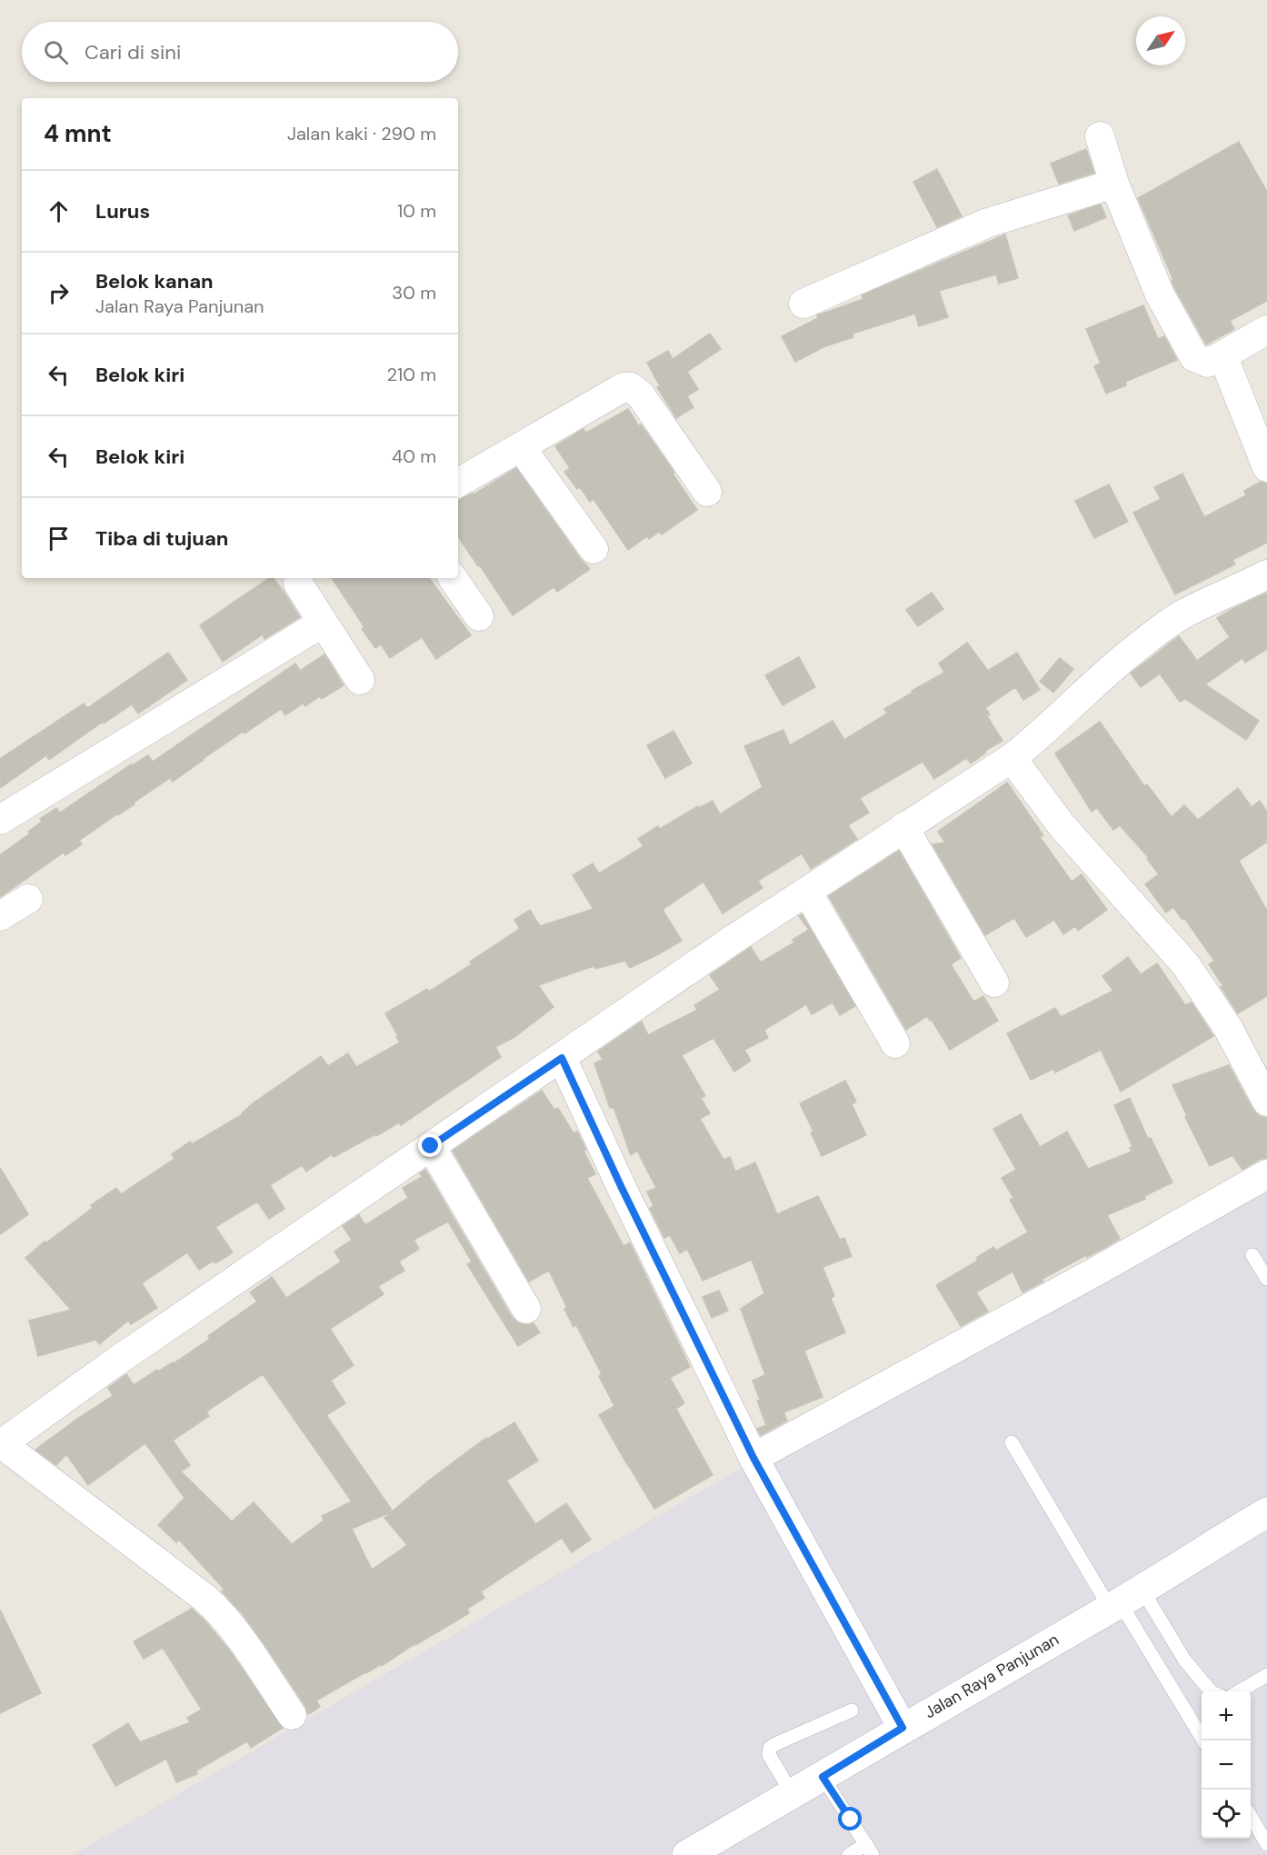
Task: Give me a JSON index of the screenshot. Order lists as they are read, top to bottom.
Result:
{
  "streets": {
    "main road": ["Jalan Raya Panjunan"]
  },
  "north": "top right",
  "page": {
    "search": "Cari di sini",
    "heading": ["4 mnt", "Jalan kaki · 290 m"],
    "list": [
      ["Lurus", "10 m"],
      ["Belok kanan", "Jalan Raya Panjunan", "30 m"],
      ["Belok kiri", "210 m"],
      ["Belok kiri", "40 m"],
      "Tiba di tujuan"
    ],
    "map_buttons": ["+", "−"]
  }
}
